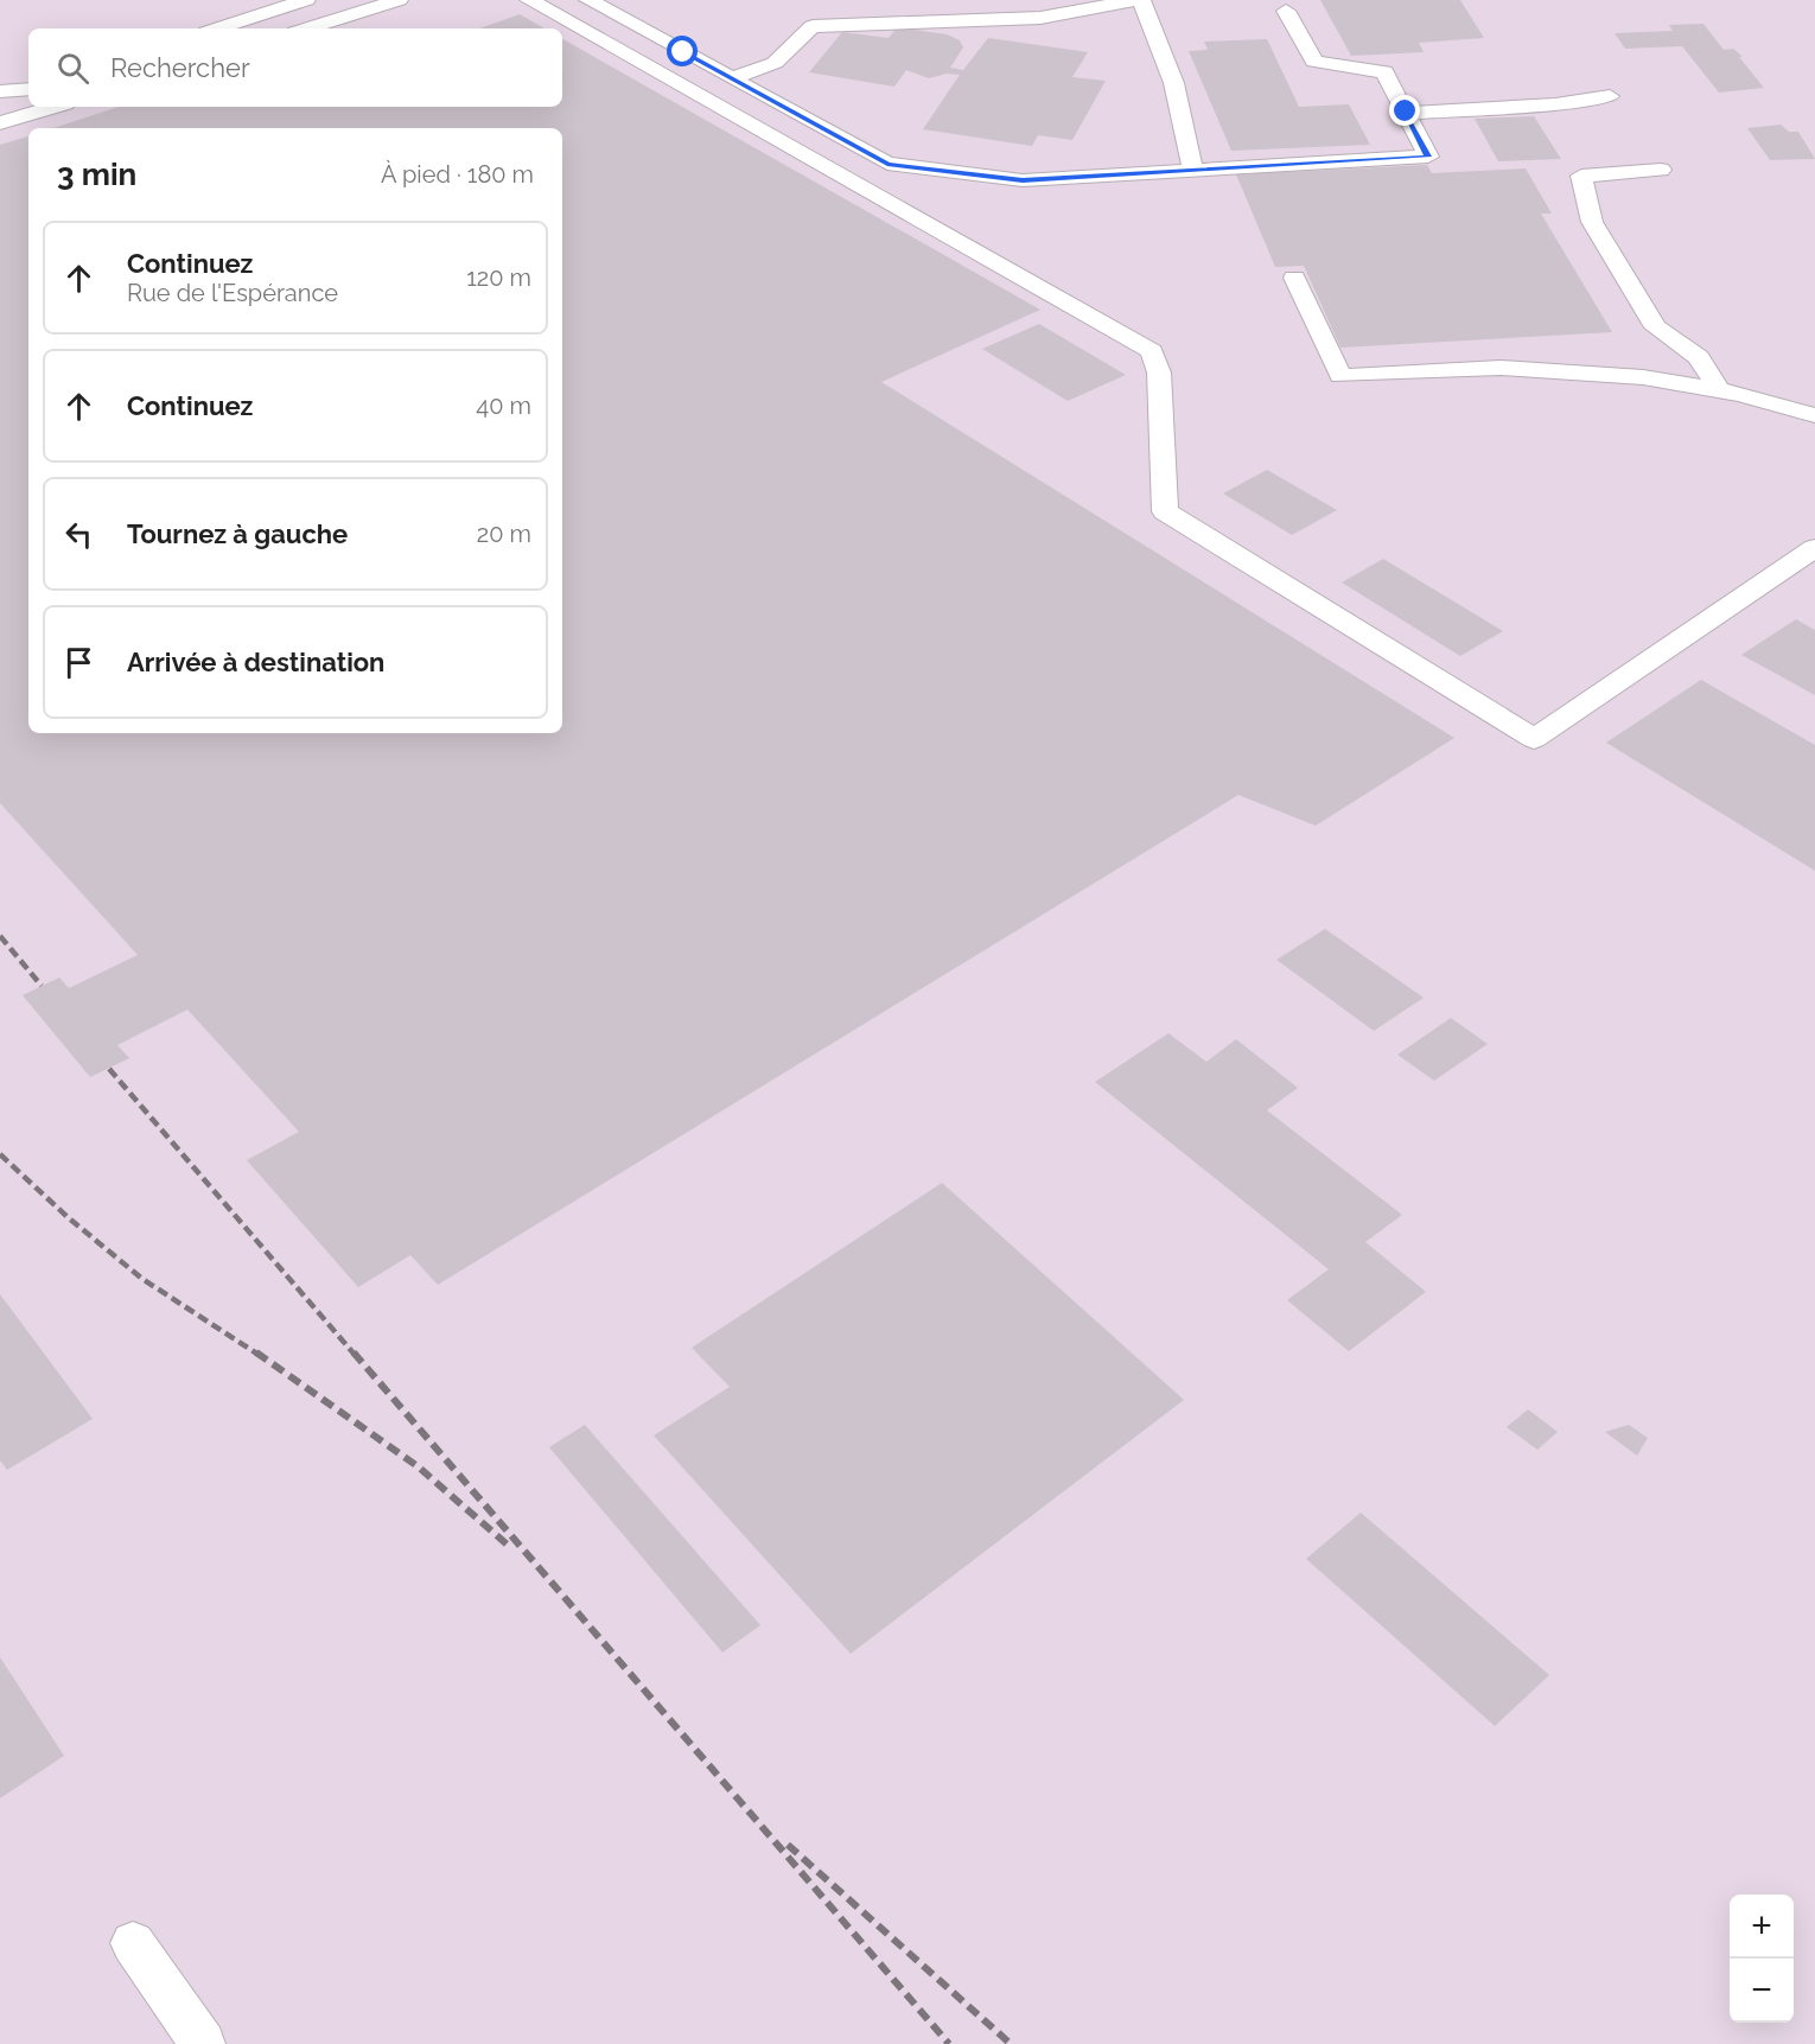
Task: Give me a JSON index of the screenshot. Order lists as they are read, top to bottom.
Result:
{
  "page": {
    "search": "Rechercher",
    "heading": ["3 min", "À pied · 180 m"],
    "list": [
      ["Continuez", "Rue de l'Espérance", "120 m"],
      ["Continuez", "40 m"],
      ["Tournez à gauche", "20 m"],
      "Arrivée à destination"
    ],
    "map_buttons": ["+", "−"]
  }
}
